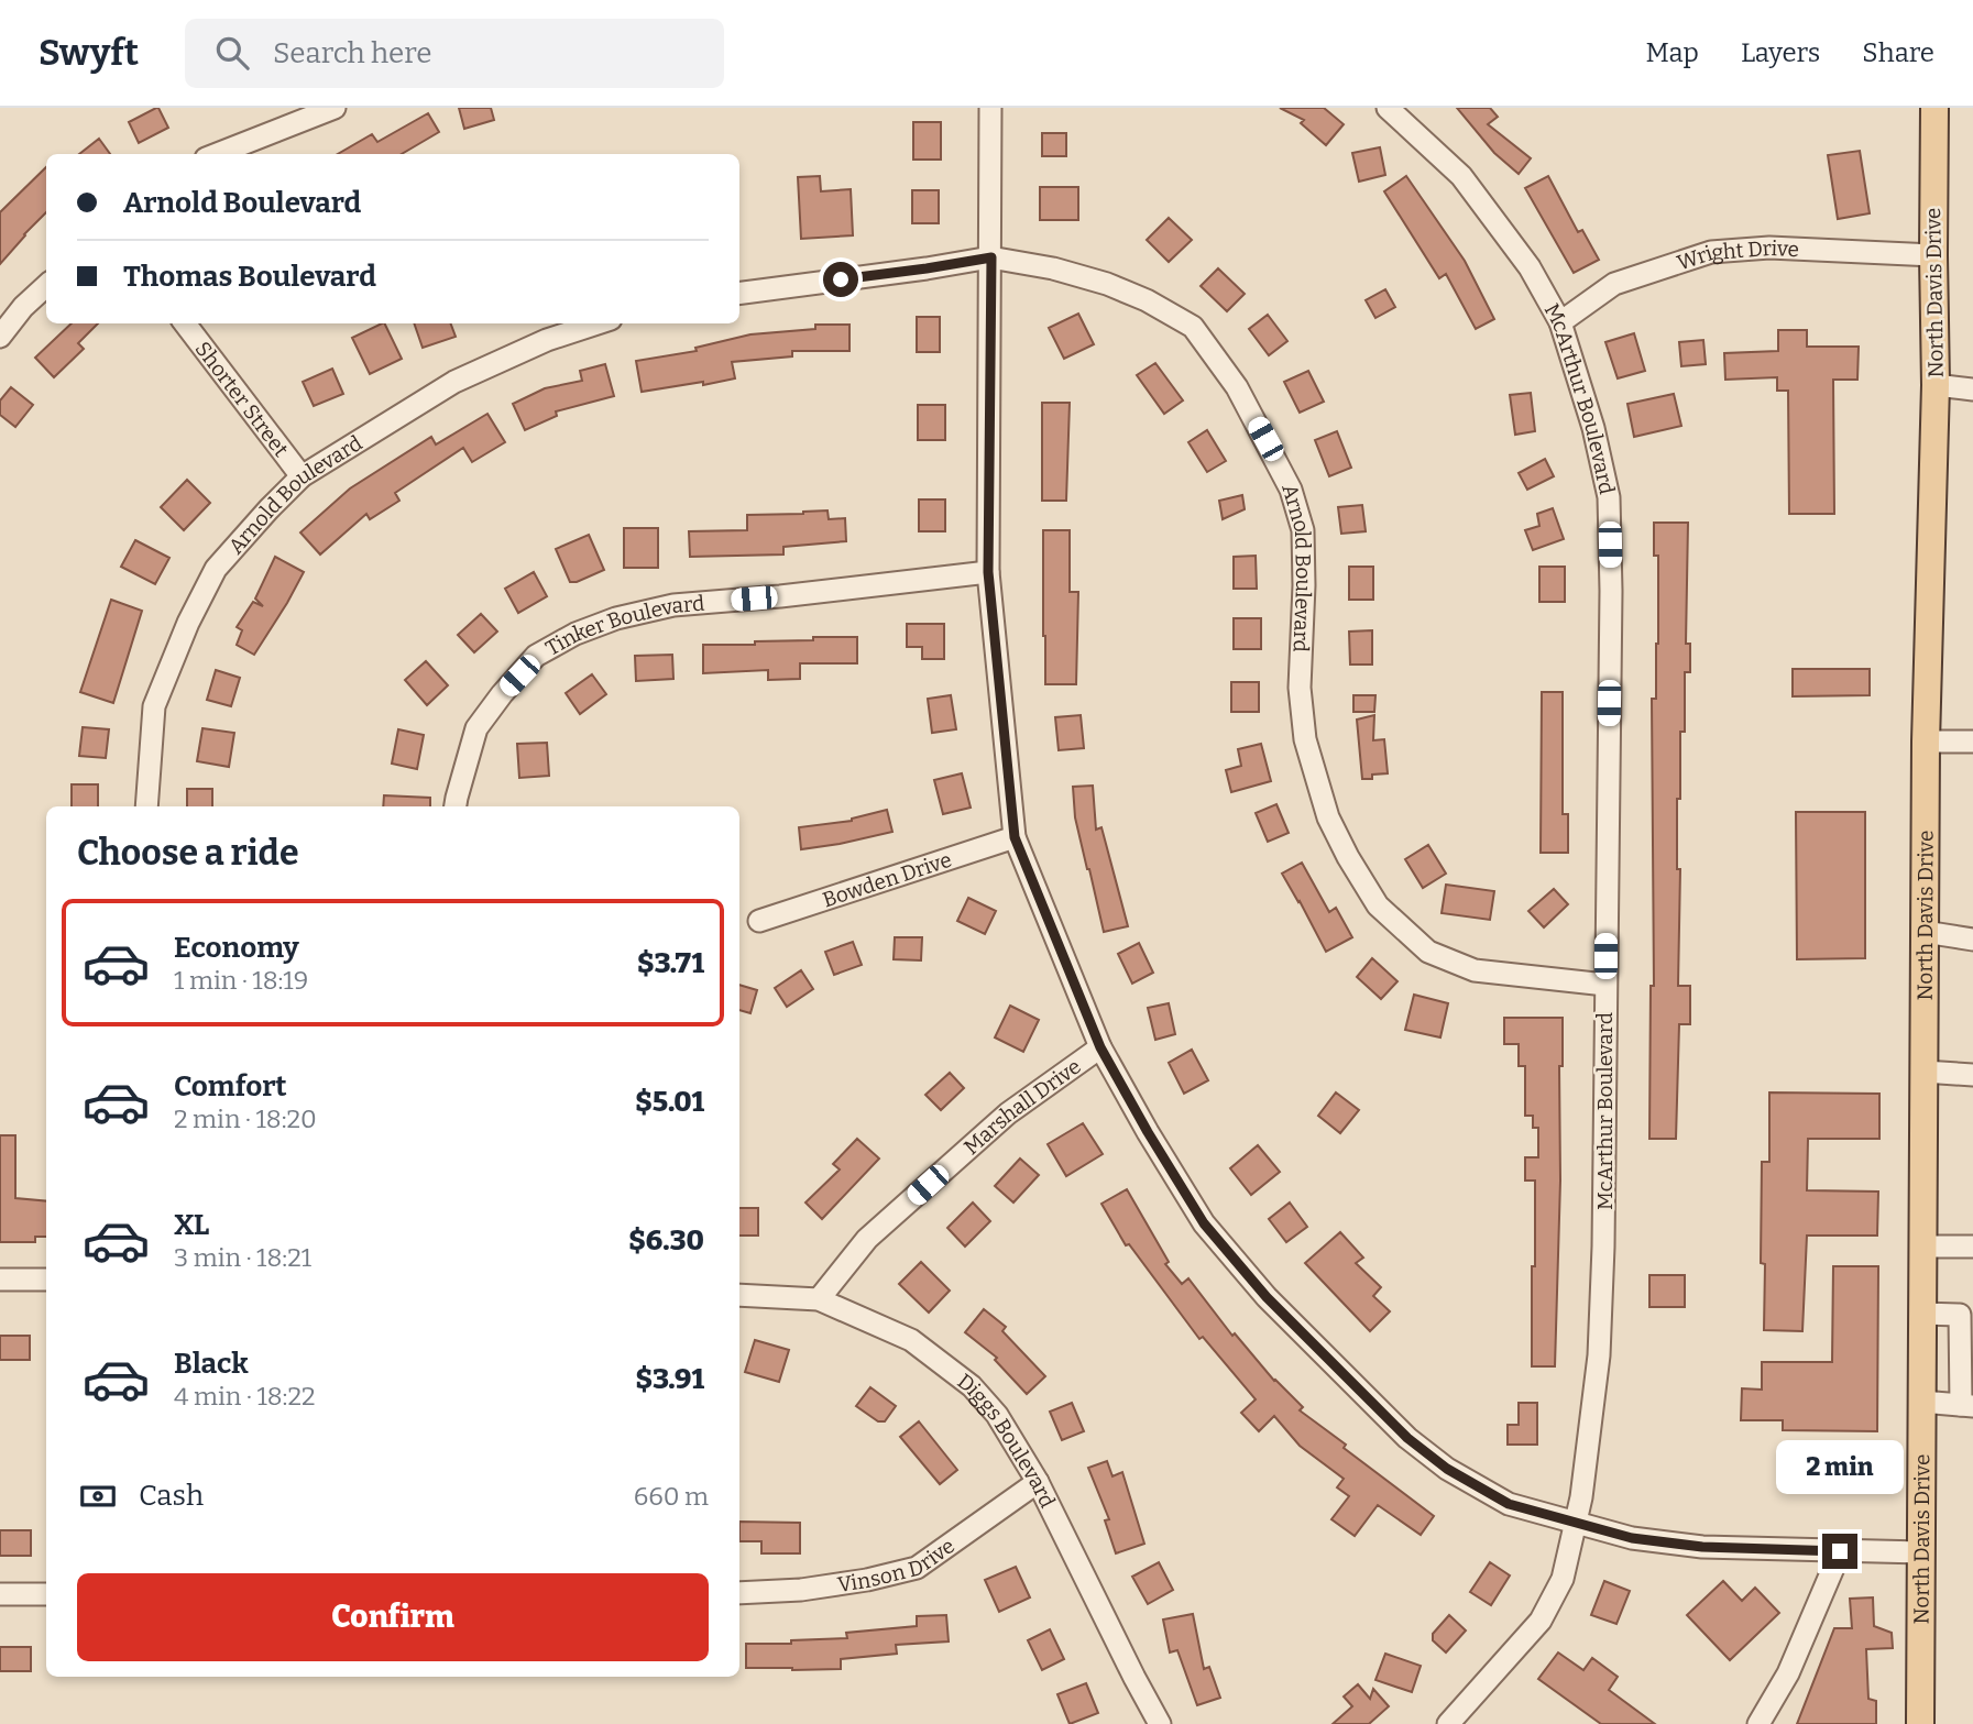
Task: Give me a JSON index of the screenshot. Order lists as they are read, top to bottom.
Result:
{
  "streets": {
    "main road": ["North Davis Drive"],
    "street": [
      "Wright Drive",
      "Shorter Street",
      "McArthur Boulevard",
      "Arnold Boulevard",
      "Tinker Boulevard",
      "Bowden Drive",
      "Marshall Drive",
      "Diggs Boulevard",
      "Vinson Drive"
    ]
  },
  "crossings": [
    ["Wright Drive", "North Davis Drive"],
    ["Wright Drive", "McArthur Boulevard"],
    ["Shorter Street", "Arnold Boulevard"],
    ["McArthur Boulevard", "Arnold Boulevard"],
    ["Marshall Drive", "Diggs Boulevard"],
    ["Diggs Boulevard", "Vinson Drive"]
  ],
  "page": {
    "header": "Swyft",
    "search": "Search here",
    "nav": ["Map", "Layers", "Share"],
    "banner": ["Arnold Boulevard", "Thomas Boulevard"],
    "heading": "Choose a ride",
    "list": [
      {
        "name": "Economy",
        "note": "1 min · 18:19",
        "value": "$3.71"
      },
      {
        "name": "Comfort",
        "note": "2 min · 18:20",
        "value": "$5.01"
      },
      {
        "name": "XL",
        "note": "3 min · 18:21",
        "value": "$6.30"
      },
      {
        "name": "Black",
        "note": "4 min · 18:22",
        "value": "$3.91"
      }
    ],
    "bubble": "2 min",
    "pay": ["Cash", "660 m"],
    "buttons": "Confirm"
  }
}
